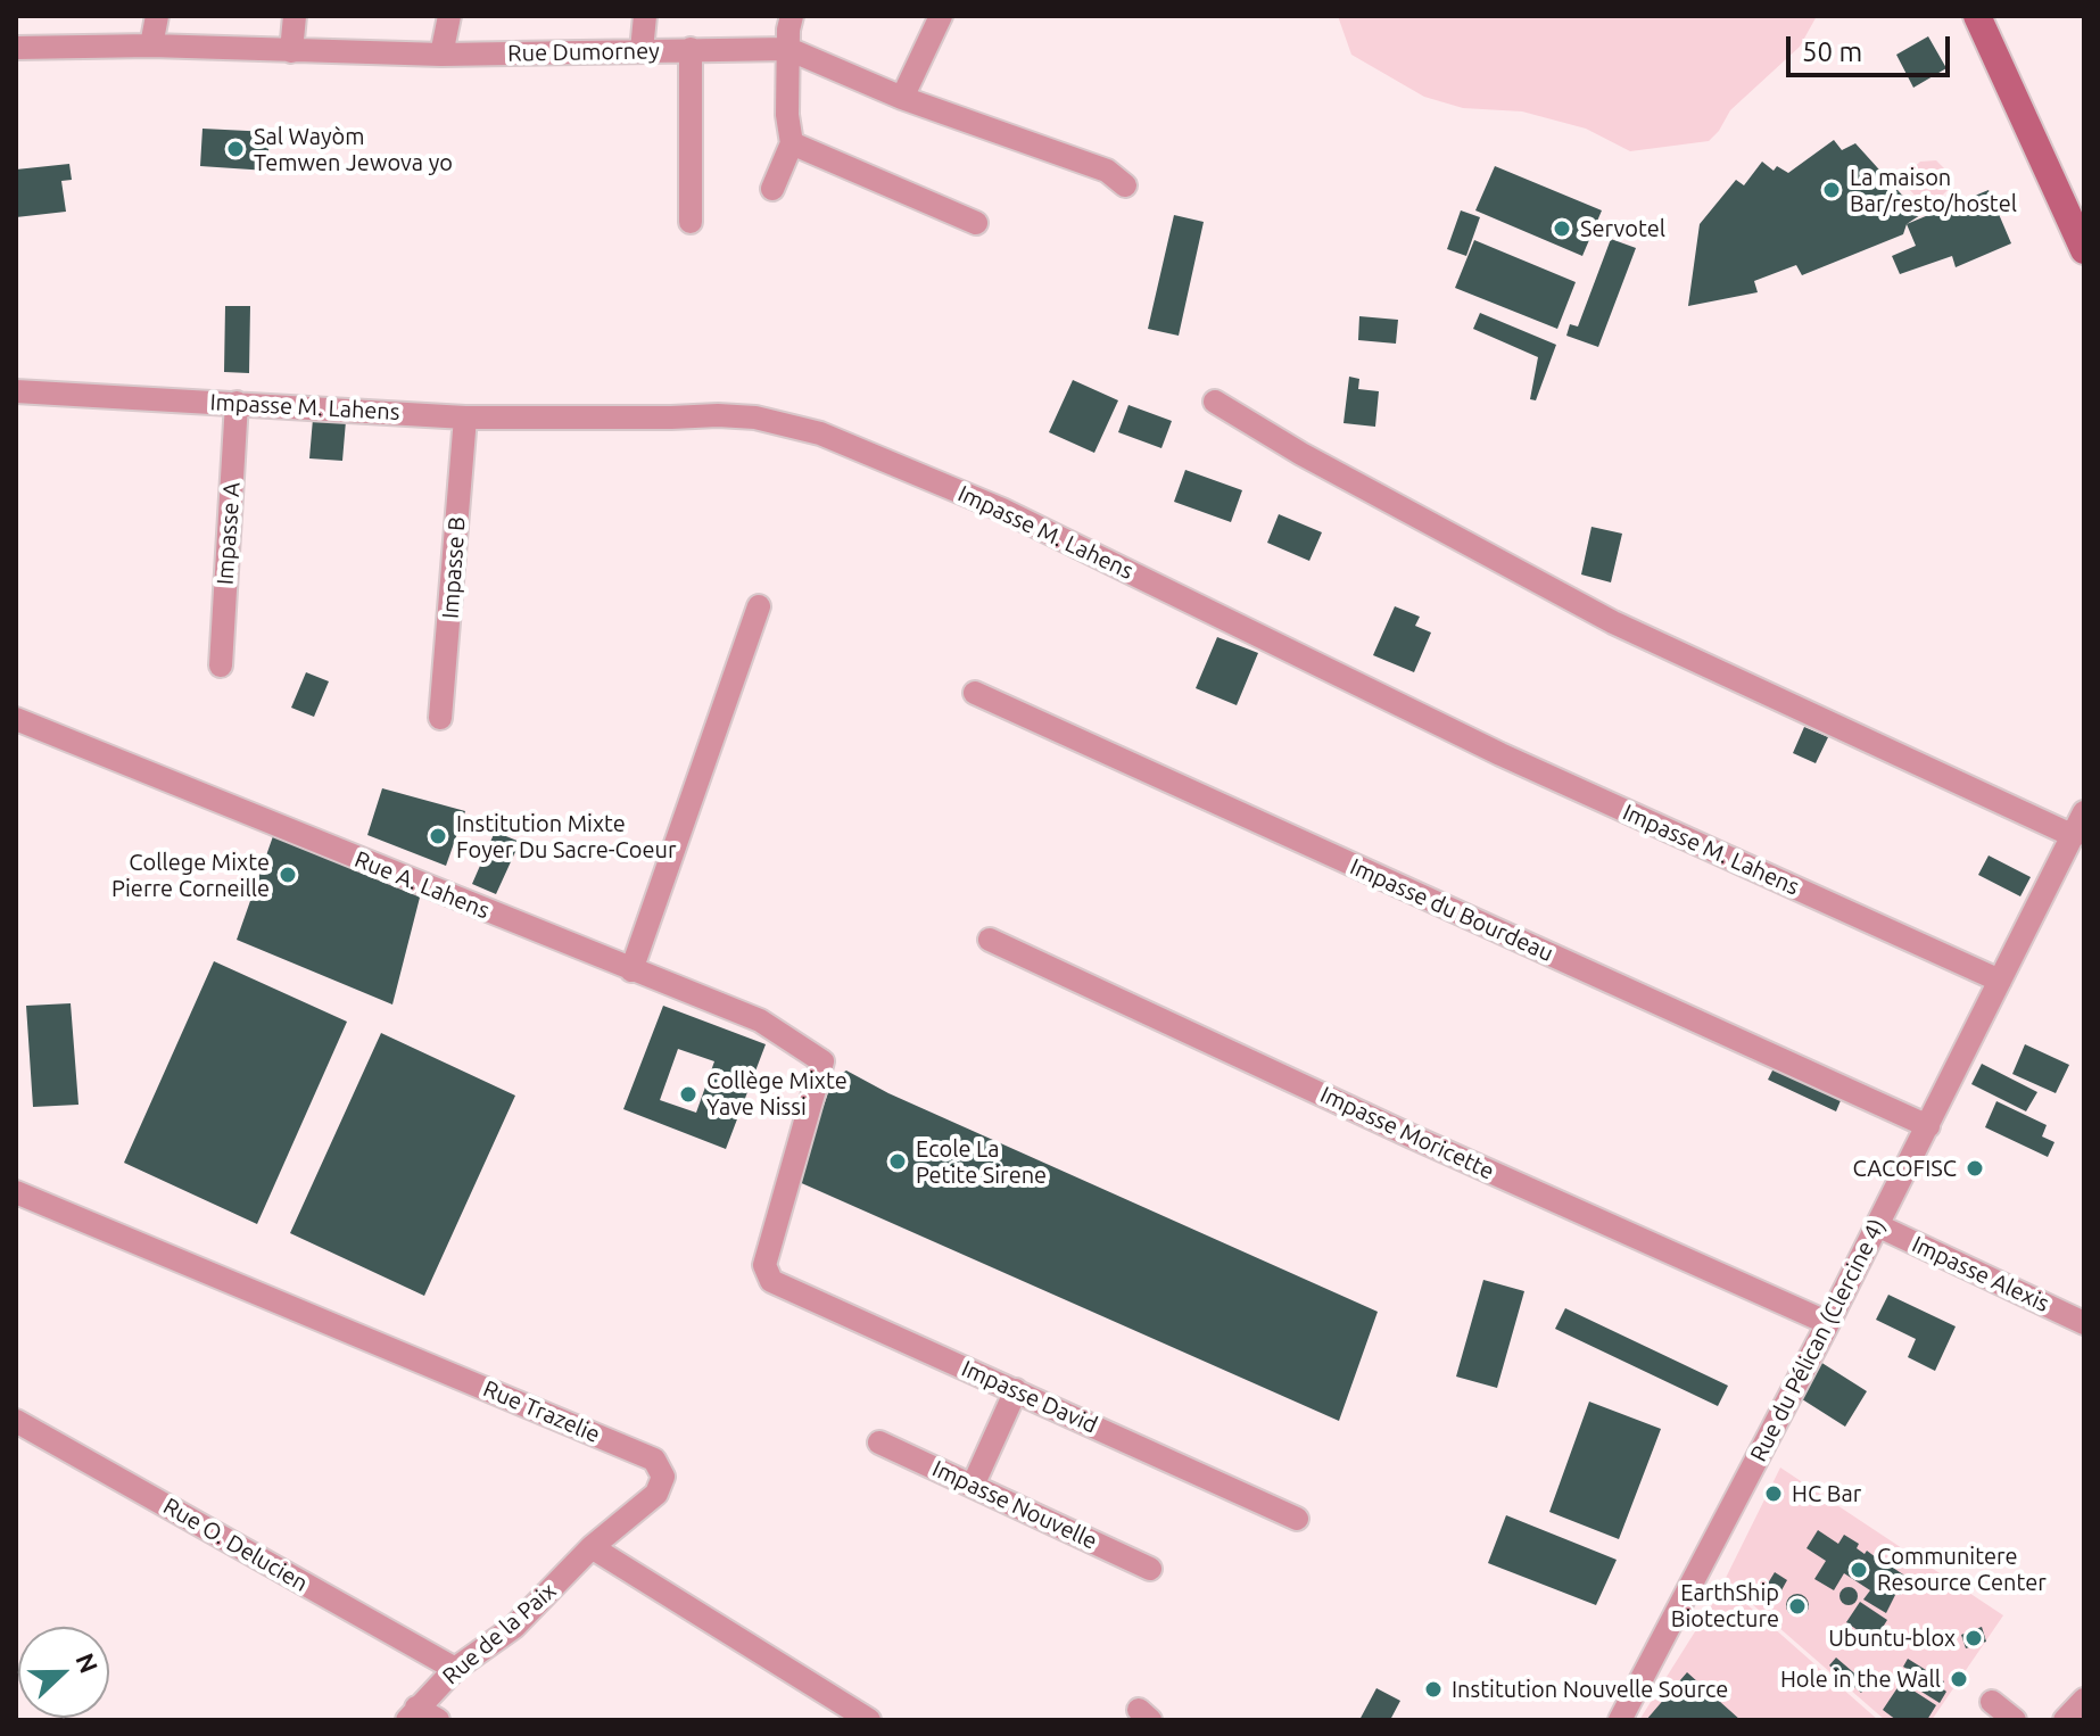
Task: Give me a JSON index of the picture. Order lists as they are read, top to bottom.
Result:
{
  "streets": {
    "street": [
      "Rue Dumorney",
      "Impasse M. Lahens",
      "Impasse A",
      "Impasse B",
      "Rue A. Lahens",
      "Impasse du Bourdeau",
      "Impasse Moricette",
      "Impasse Alexis",
      "Rue du Pélican (Clercine 4)",
      "Impasse David",
      "Rue Trazelie",
      "Impasse Nouvelle",
      "Rue O. Delucien",
      "Rue de la Paix"
    ]
  },
  "crossings": [
    ["Impasse M. Lahens", "Impasse A"],
    ["Impasse M. Lahens", "Impasse B"],
    ["Impasse M. Lahens", "Rue du Pélican (Clercine 4)"],
    ["Rue A. Lahens", "Impasse David"],
    ["Impasse du Bourdeau", "Rue du Pélican (Clercine 4)"],
    ["Impasse Moricette", "Rue du Pélican (Clercine 4)"],
    ["Impasse Alexis", "Rue du Pélican (Clercine 4)"],
    ["Rue Trazelie", "Rue de la Paix"],
    ["Rue O. Delucien", "Rue de la Paix"]
  ],
  "places": [
    "Sal Wayòm Temwen Jewova yo",
    "La maison Bar/resto/hostel",
    "Servotel",
    "Institution Mixte Foyer Du Sacre-Coeur",
    "College Mixte Pierre Corneille",
    "Collège Mixte Yave Nissi",
    "Ecole La Petite Sirene",
    "CACOFISC",
    "HC Bar",
    "Communitere Resource Center",
    "EarthShip Biotecture",
    "Ubuntu-blox",
    "Hole in the Wall",
    "Institution Nouvelle Source"
  ],
  "scale_bar": "50 m",
  "north": "right"
}
